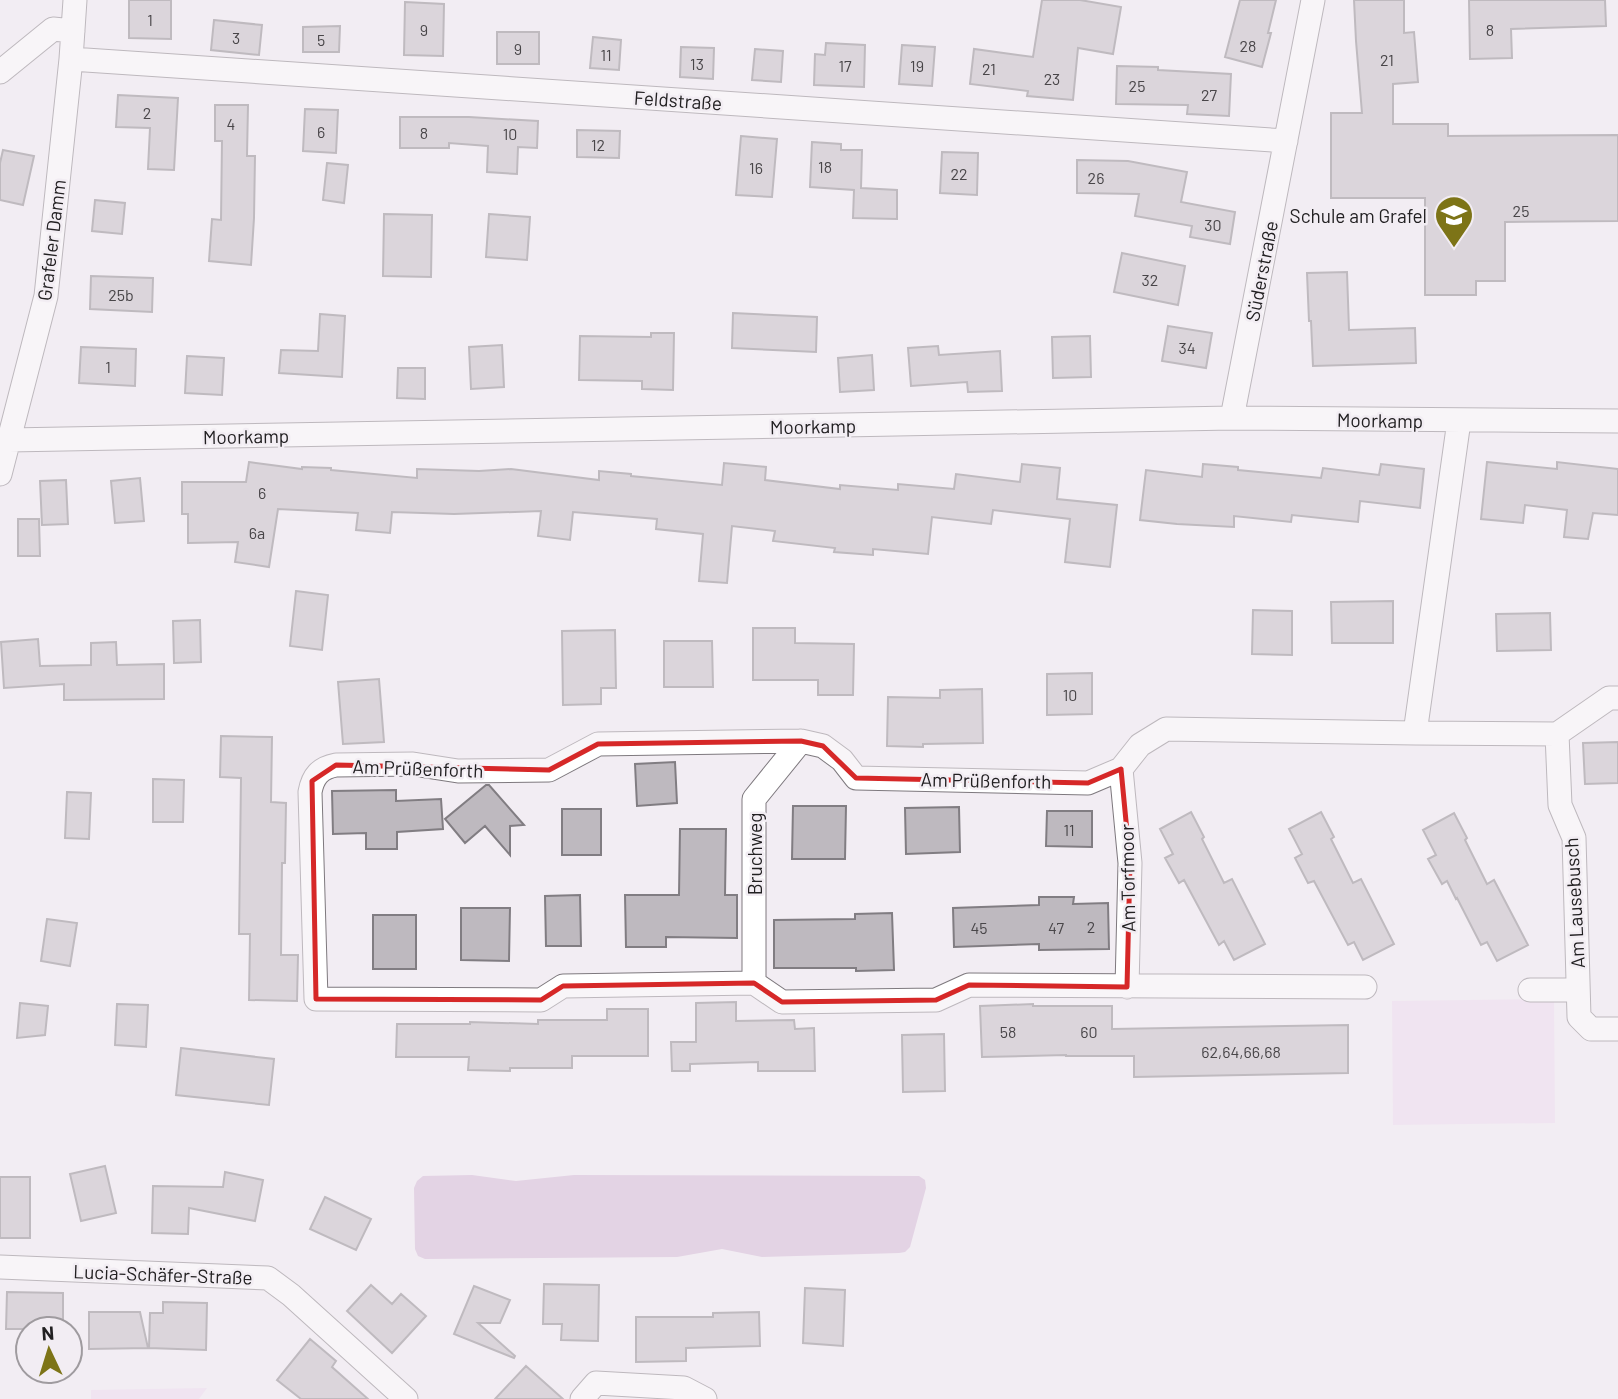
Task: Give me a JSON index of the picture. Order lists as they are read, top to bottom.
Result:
{
  "streets": {
    "street": [
      "Feldstraße",
      "Grafeler Damm",
      "Süderstraße",
      "Moorkamp",
      "Am Prüßenforth",
      "Bruchweg",
      "Am Torfmoor",
      "Am Lausebusch",
      "Lucia-Schäfer-Straße"
    ]
  },
  "crossings": [
    ["Feldstraße", "Grafeler Damm"],
    ["Feldstraße", "Süderstraße"],
    ["Grafeler Damm", "Moorkamp"],
    ["Süderstraße", "Moorkamp"],
    ["Am Prüßenforth", "Bruchweg"],
    ["Am Prüßenforth", "Am Torfmoor"]
  ],
  "places": {
    "school or university": ["Schule am Grafel"]
  },
  "house_numbers": [
    "1",
    "9",
    "8",
    "3",
    "5",
    "28",
    "9",
    "11",
    "21",
    "13",
    "17",
    "19",
    "21",
    "23",
    "25",
    "27",
    "2",
    "4",
    "6",
    "8",
    "10",
    "12",
    "18",
    "16",
    "22",
    "26",
    "25",
    "30",
    "32",
    "25b",
    "34",
    "1",
    "6",
    "6a",
    "10",
    "11",
    "2",
    "45",
    "47",
    "58",
    "60",
    "62,64,66,68"
  ],
  "north": "top"
}
